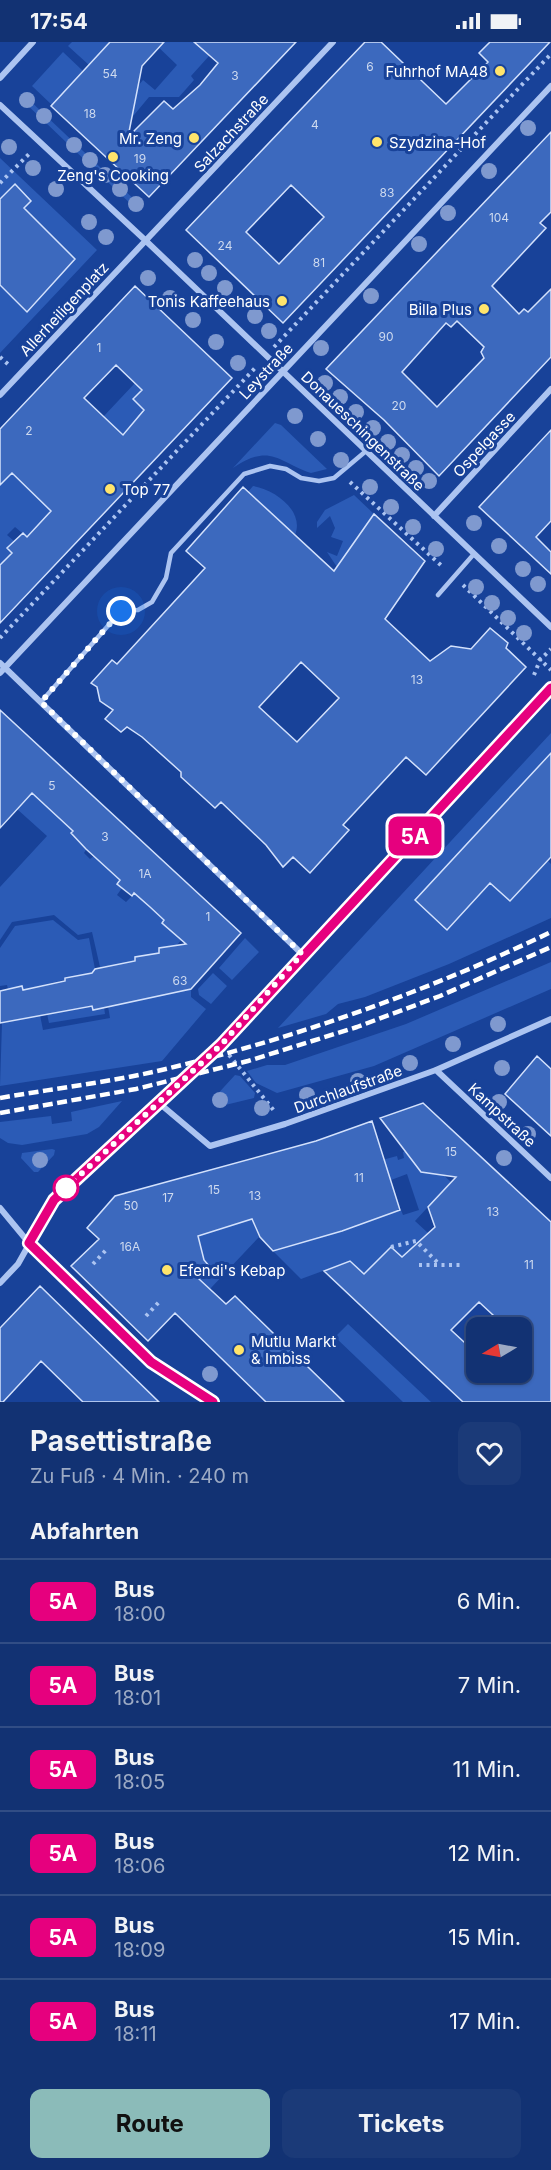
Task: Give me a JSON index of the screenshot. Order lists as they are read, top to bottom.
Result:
{
  "streets": {
    "street": [
      "Salzachstraße",
      "Allerheiligenplatz",
      "Leystraße",
      "Donaueschingenstraße",
      "Ospelgasse",
      "Durchlaufstraße",
      "Kampstraße"
    ]
  },
  "crossings": [
    ["Salzachstraße", "Allerheiligenplatz"],
    ["Salzachstraße", "Donaueschingenstraße"],
    ["Allerheiligenplatz", "Donaueschingenstraße"],
    ["Leystraße", "Donaueschingenstraße"],
    ["Donaueschingenstraße", "Ospelgasse"],
    ["Durchlaufstraße", "Kampstraße"]
  ],
  "places": [
    "Fuhrhof MA48",
    "Mr. Zeng",
    "Szydzina-Hof",
    "Zeng's Cooking",
    "Tonis Kaffeehaus",
    "Billa Plus",
    "Top 77",
    "Efendi's Kebap",
    "Mutlu Markt & Imbiss"
  ],
  "lines": ["bus line 5A"],
  "house_numbers": [
    "6",
    "54",
    "3",
    "18",
    "4",
    "19",
    "83",
    "104",
    "24",
    "81",
    "90",
    "1",
    "20",
    "2",
    "13",
    "5",
    "3",
    "1A",
    "1",
    "63",
    "15",
    "11",
    "15",
    "13",
    "17",
    "50",
    "13",
    "16A",
    "11"
  ],
  "north": "left",
  "page": {
    "status": "17:54",
    "on_map": "5A",
    "heading": [
      ["Pasettistraße", "Zu Fuß · 4 Min. · 240 m"],
      "Abfahrten"
    ],
    "list": [
      {
        "mark": "5A",
        "name": "Bus",
        "note": "18:00",
        "value": "6 Min."
      },
      {
        "mark": "5A",
        "name": "Bus",
        "note": "18:01",
        "value": "7 Min."
      },
      {
        "mark": "5A",
        "name": "Bus",
        "note": "18:05",
        "value": "11 Min."
      },
      {
        "mark": "5A",
        "name": "Bus",
        "note": "18:06",
        "value": "12 Min."
      },
      {
        "mark": "5A",
        "name": "Bus",
        "note": "18:09",
        "value": "15 Min."
      },
      {
        "mark": "5A",
        "name": "Bus",
        "note": "18:11",
        "value": "17 Min."
      }
    ],
    "buttons": ["Route", "Tickets"]
  }
}
